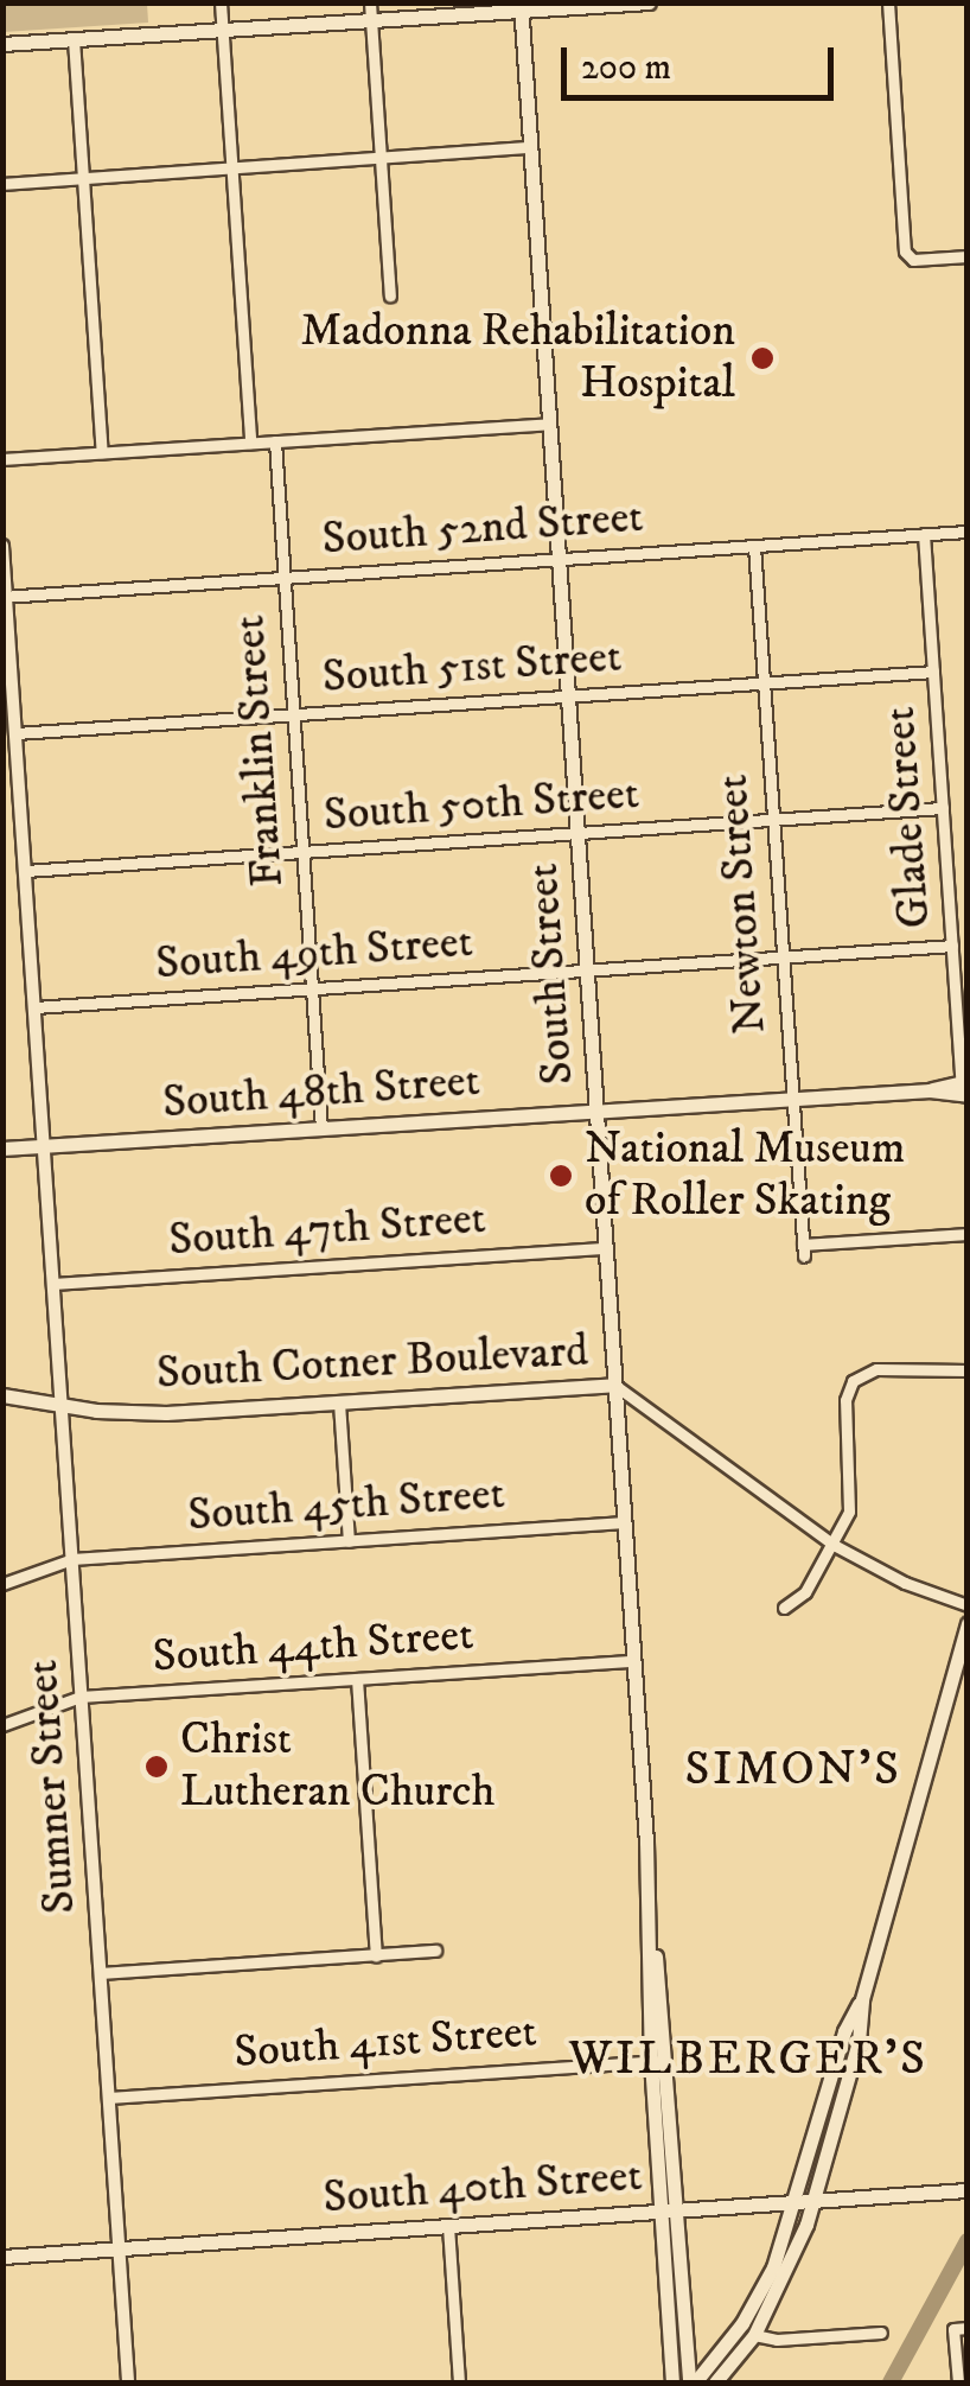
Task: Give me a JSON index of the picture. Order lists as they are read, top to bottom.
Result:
{
  "streets": {
    "main road": [
      "South Street",
      "South 48th Street",
      "South Cotner Boulevard",
      "South 40th Street"
    ],
    "street": [
      "South 52nd Street",
      "South 51st Street",
      "Franklin Street",
      "South 50th Street",
      "Glade Street",
      "Newton Street",
      "South 49th Street",
      "South 47th Street",
      "South 45th Street",
      "South 44th Street",
      "Sumner Street",
      "South 41st Street"
    ]
  },
  "crossings": [
    ["South 52nd Street", "Franklin Street"],
    ["South 52nd Street", "Glade Street"],
    ["South 52nd Street", "Newton Street"],
    ["South 52nd Street", "South Street"],
    ["South 52nd Street", "Sumner Street"],
    ["South 51st Street", "Franklin Street"],
    ["South 51st Street", "Glade Street"],
    ["South 51st Street", "Newton Street"],
    ["South 51st Street", "South Street"],
    ["South 51st Street", "Sumner Street"],
    ["Franklin Street", "South 50th Street"],
    ["Franklin Street", "South 49th Street"],
    ["Franklin Street", "South 48th Street"],
    ["South 50th Street", "Glade Street"],
    ["South 50th Street", "Newton Street"],
    ["South 50th Street", "South Street"],
    ["South 50th Street", "Sumner Street"],
    ["Glade Street", "South 49th Street"],
    ["Glade Street", "South 48th Street"],
    ["Newton Street", "South 49th Street"],
    ["Newton Street", "South 48th Street"],
    ["South 49th Street", "South Street"],
    ["South 49th Street", "Sumner Street"],
    ["South Street", "South 48th Street"],
    ["South Street", "South 47th Street"],
    ["South Street", "South Cotner Boulevard"],
    ["South Street", "South 45th Street"],
    ["South Street", "South 44th Street"],
    ["South Street", "South 41st Street"],
    ["South Street", "South 40th Street"],
    ["South 48th Street", "Sumner Street"],
    ["South 47th Street", "Sumner Street"],
    ["South Cotner Boulevard", "Sumner Street"],
    ["South 45th Street", "Sumner Street"],
    ["South 44th Street", "Sumner Street"],
    ["Sumner Street", "South 41st Street"],
    ["Sumner Street", "South 40th Street"]
  ],
  "districts": ["SIMON'S", "WILBERGER'S"],
  "places": ["Madonna Rehabilitation Hospital", "National Museum of Roller Skating", "Christ Lutheran Church"],
  "scale_bar": "200 m"
}
